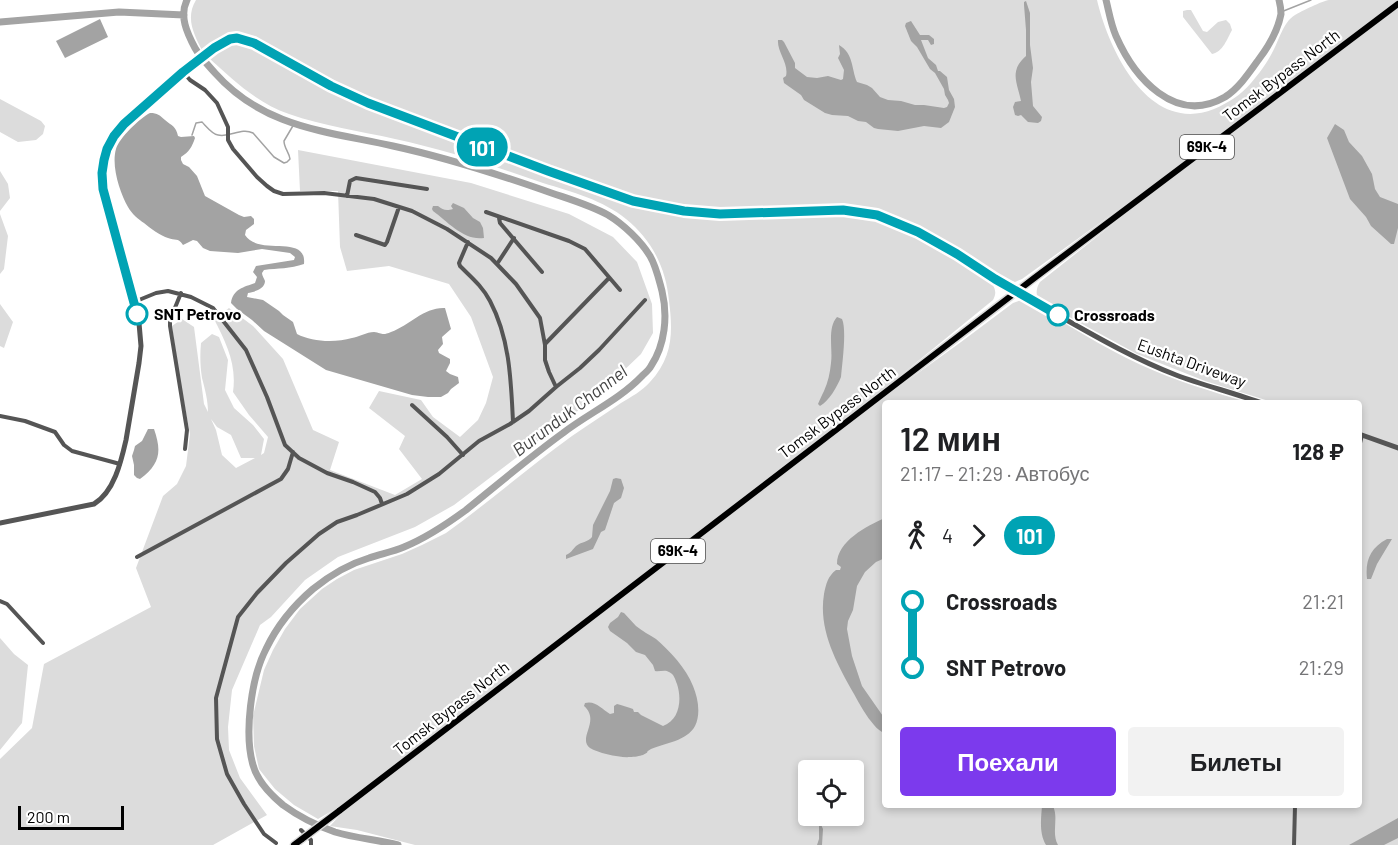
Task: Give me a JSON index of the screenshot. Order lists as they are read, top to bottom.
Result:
{
  "streets": {
    "main road": ["Tomsk Bypass North", "69К-4"],
    "street": ["Eushta Driveway"]
  },
  "crossings": [
    ["Tomsk Bypass North", "Eushta Driveway"]
  ],
  "water": ["Burunduk Channel"],
  "places": ["SNT Petrovo", "Crossroads"],
  "lines": ["bus line 101"],
  "scale_bar": "200 m",
  "page": {
    "on_map": "101",
    "heading": ["12 мин", "21:17 – 21:29 · Автобус", "128 ₽"],
    "legs": ["4", "101"],
    "list": [
      {
        "name": "Crossroads",
        "value": "21:21"
      },
      {
        "name": "SNT Petrovo",
        "value": "21:29"
      }
    ],
    "buttons": ["Поехали", "Билеты"],
    "scale": "200 m"
  }
}
